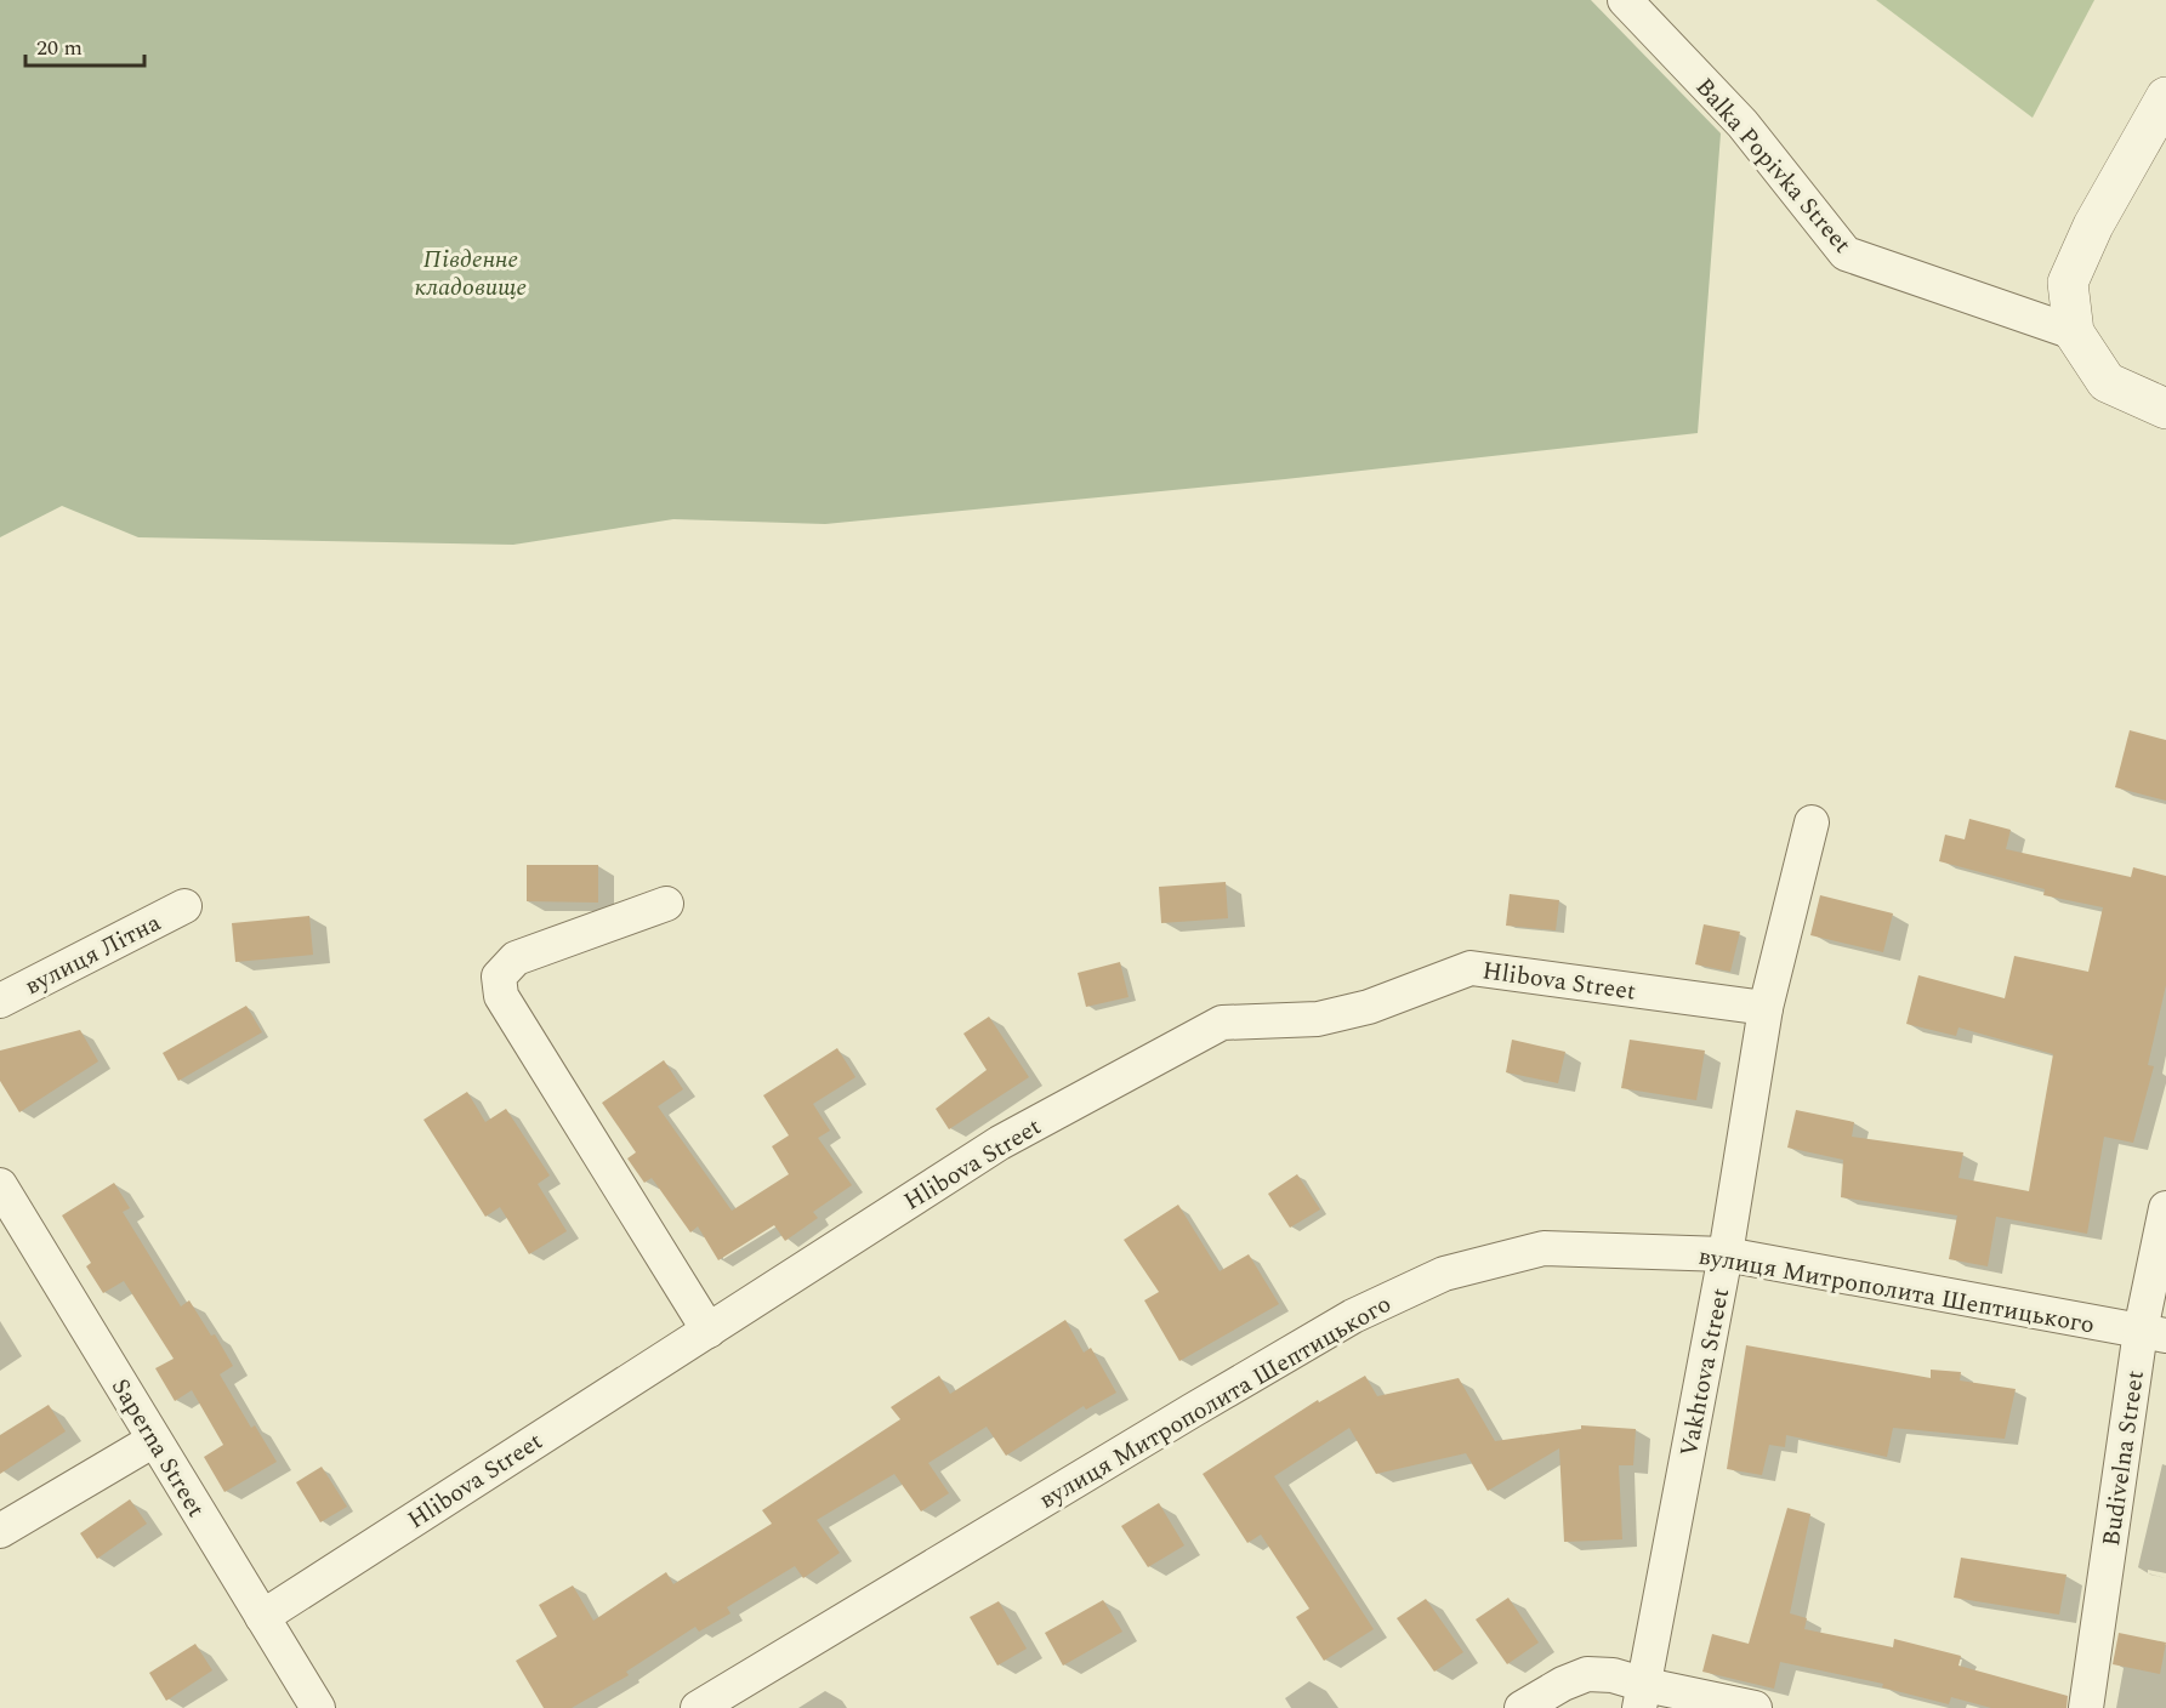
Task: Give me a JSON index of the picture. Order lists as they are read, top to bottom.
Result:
{
  "streets": {
    "street": [
      "Balka Popivka Street",
      "вулиця Літна",
      "Hlibova Street",
      "вулиця Митрополита Шептицького",
      "Vakhtova Street",
      "Saperna Street",
      "Budivelna Street"
    ]
  },
  "crossings": [
    ["Hlibova Street", "Vakhtova Street"],
    ["Hlibova Street", "Saperna Street"],
    ["вулиця Митрополита Шептицького", "Vakhtova Street"],
    ["вулиця Митрополита Шептицького", "Budivelna Street"]
  ],
  "parks": ["Південне кладовище"],
  "scale_bar": "20 m"
}
